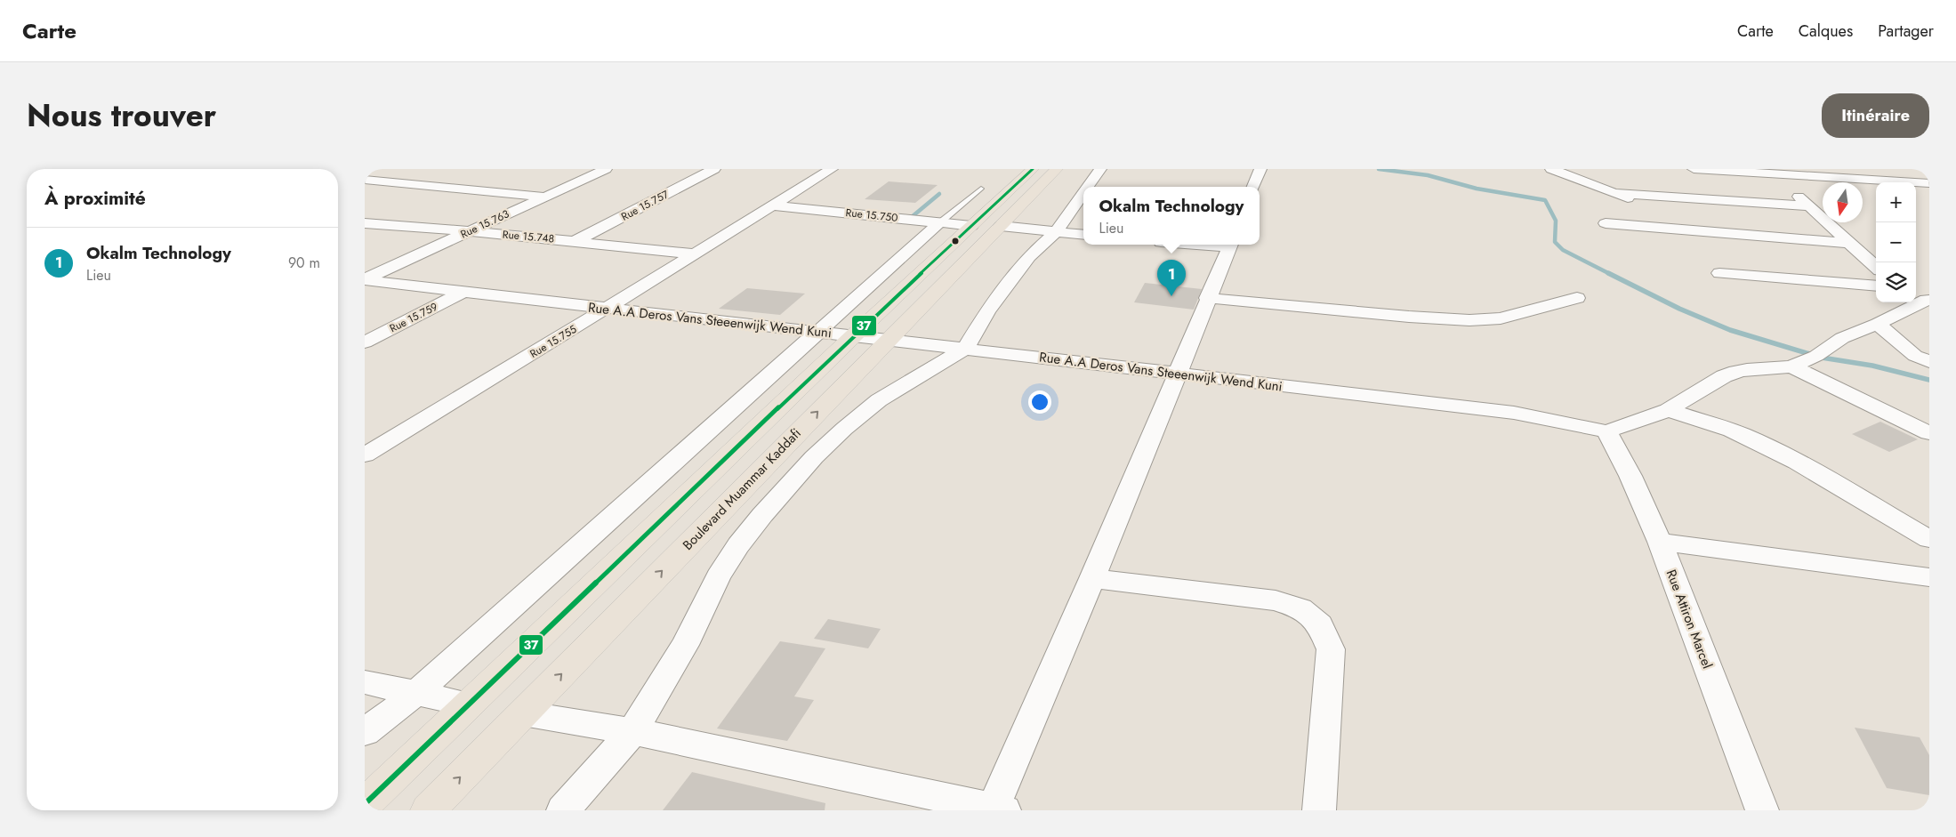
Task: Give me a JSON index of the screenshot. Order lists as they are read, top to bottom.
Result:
{
  "streets": {
    "main road": ["Boulevard Muammar Kaddafi"],
    "street": [
      "Rue 15.757",
      "Rue 15.750",
      "Rue 15.763",
      "Rue 15.748",
      "Rue 15.759",
      "Rue A.A Deros Vans Steeenwijk Wend Kuni",
      "Rue 15.755",
      "Rue Attiron Marcel"
    ]
  },
  "crossings": [
    ["Rue 15.757", "Rue 15.748"],
    ["Rue 15.750", "Rue 15.755"],
    ["Rue 15.763", "Rue 15.748"],
    ["Rue 15.763", "Rue A.A Deros Vans Steeenwijk Wend Kuni"],
    ["Rue 15.748", "Rue 15.755"],
    ["Rue 15.759", "Rue A.A Deros Vans Steeenwijk Wend Kuni"],
    ["Rue A.A Deros Vans Steeenwijk Wend Kuni", "Rue 15.755"],
    ["Rue A.A Deros Vans Steeenwijk Wend Kuni", "Boulevard Muammar Kaddafi"],
    ["Rue A.A Deros Vans Steeenwijk Wend Kuni", "Rue Attiron Marcel"]
  ],
  "lines": ["transit line 37"],
  "north": "bottom",
  "page": {
    "header": "Carte",
    "nav": ["Carte", "Calques", "Partager"],
    "title": "Nous trouver",
    "buttons": "Itinéraire",
    "heading": "À proximité",
    "map_buttons": ["+", "−"],
    "popup": ["Okalm Technology", "Lieu"],
    "list": [
      {
        "mark": "1",
        "name": "Okalm Technology",
        "note": "Lieu",
        "value": "90 m"
      }
    ],
    "pins": "1"
  }
}
